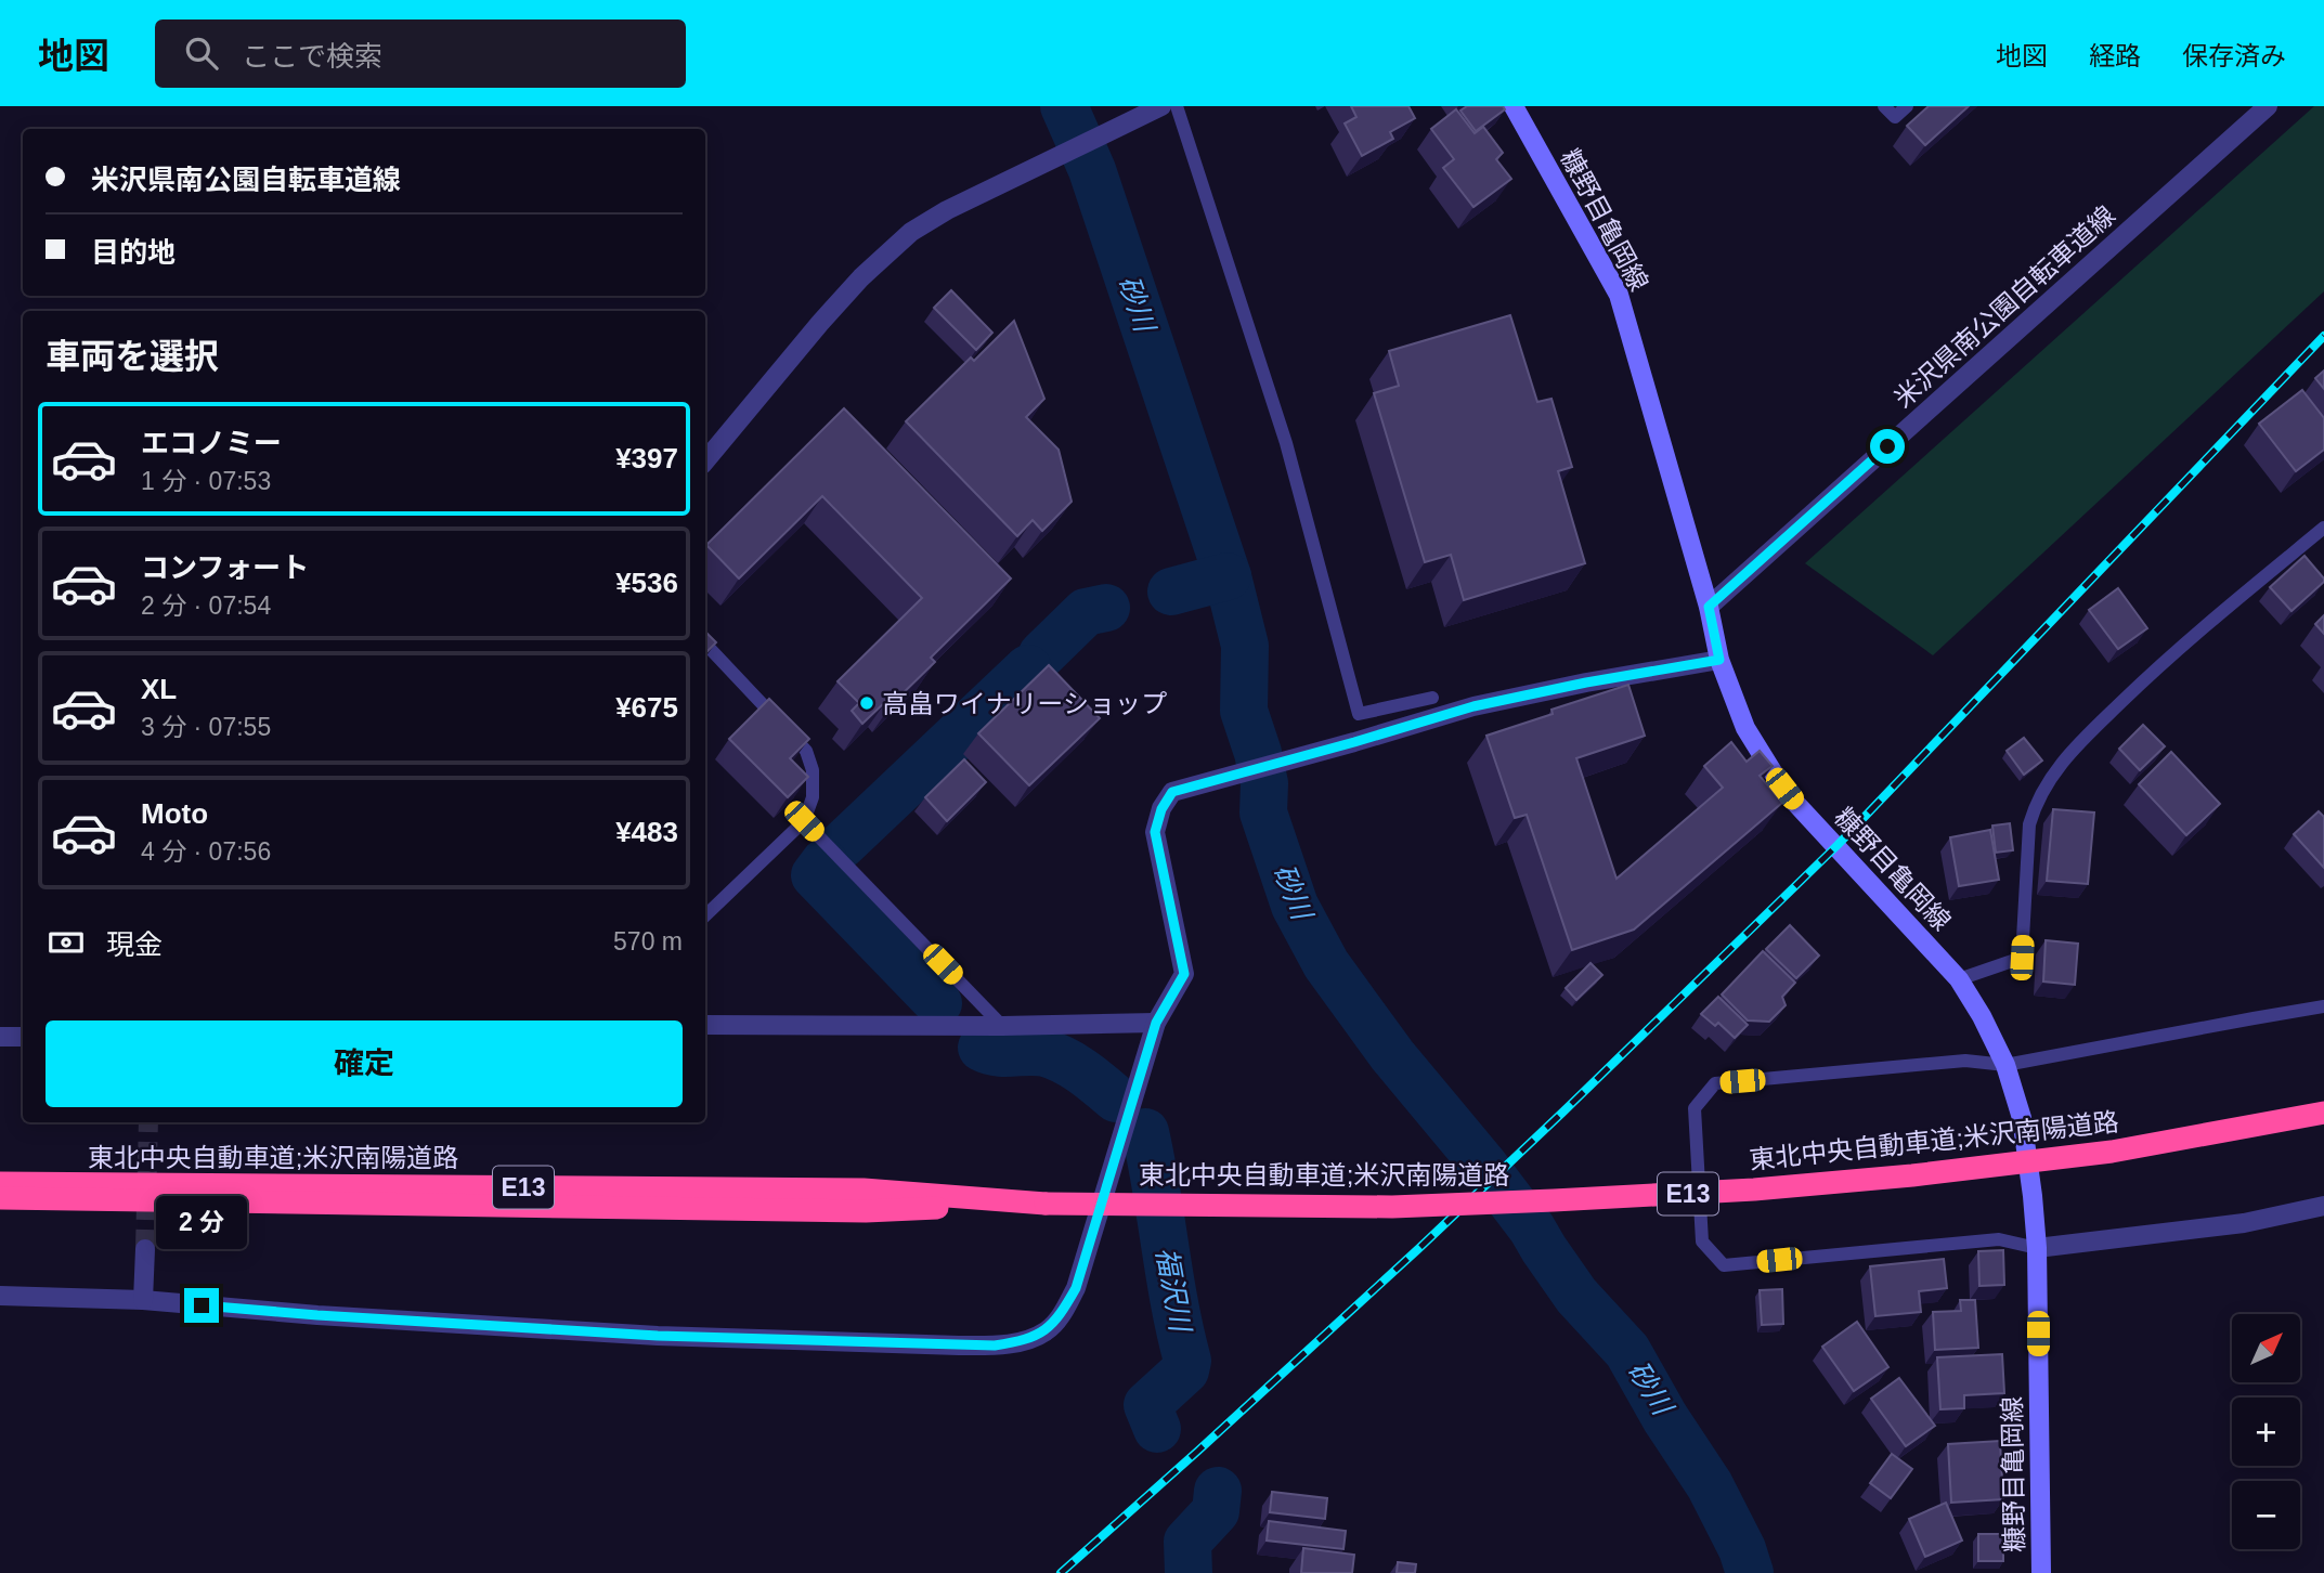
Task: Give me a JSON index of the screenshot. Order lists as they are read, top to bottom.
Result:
{
  "streets": {
    "highway": ["東北中央自動車道;米沢南陽道路", "E13"],
    "main road": ["糠野目亀岡線"],
    "street": ["米沢県南公園自転車道線"]
  },
  "crossings": [
    ["糠野目亀岡線", "米沢県南公園自転車道線"]
  ],
  "water": ["砂川", "福沢川"],
  "places": ["高畠ワイナリーショップ"],
  "north": "top right",
  "page": {
    "header": "地図",
    "search": "ここで検索",
    "nav": ["地図", "経路", "保存済み"],
    "banner": ["米沢県南公園自転車道線", "目的地"],
    "heading": "車両を選択",
    "list": [
      {
        "name": "エコノミー",
        "note": "1 分 · 07:53",
        "value": "¥397"
      },
      {
        "name": "コンフォート",
        "note": "2 分 · 07:54",
        "value": "¥536"
      },
      {
        "name": "XL",
        "note": "3 分 · 07:55",
        "value": "¥675"
      },
      {
        "name": "Moto",
        "note": "4 分 · 07:56",
        "value": "¥483"
      }
    ],
    "pay": ["現金", "570 m"],
    "buttons": "確定",
    "bubble": "2 分",
    "map_buttons": ["+", "−"]
  }
}
